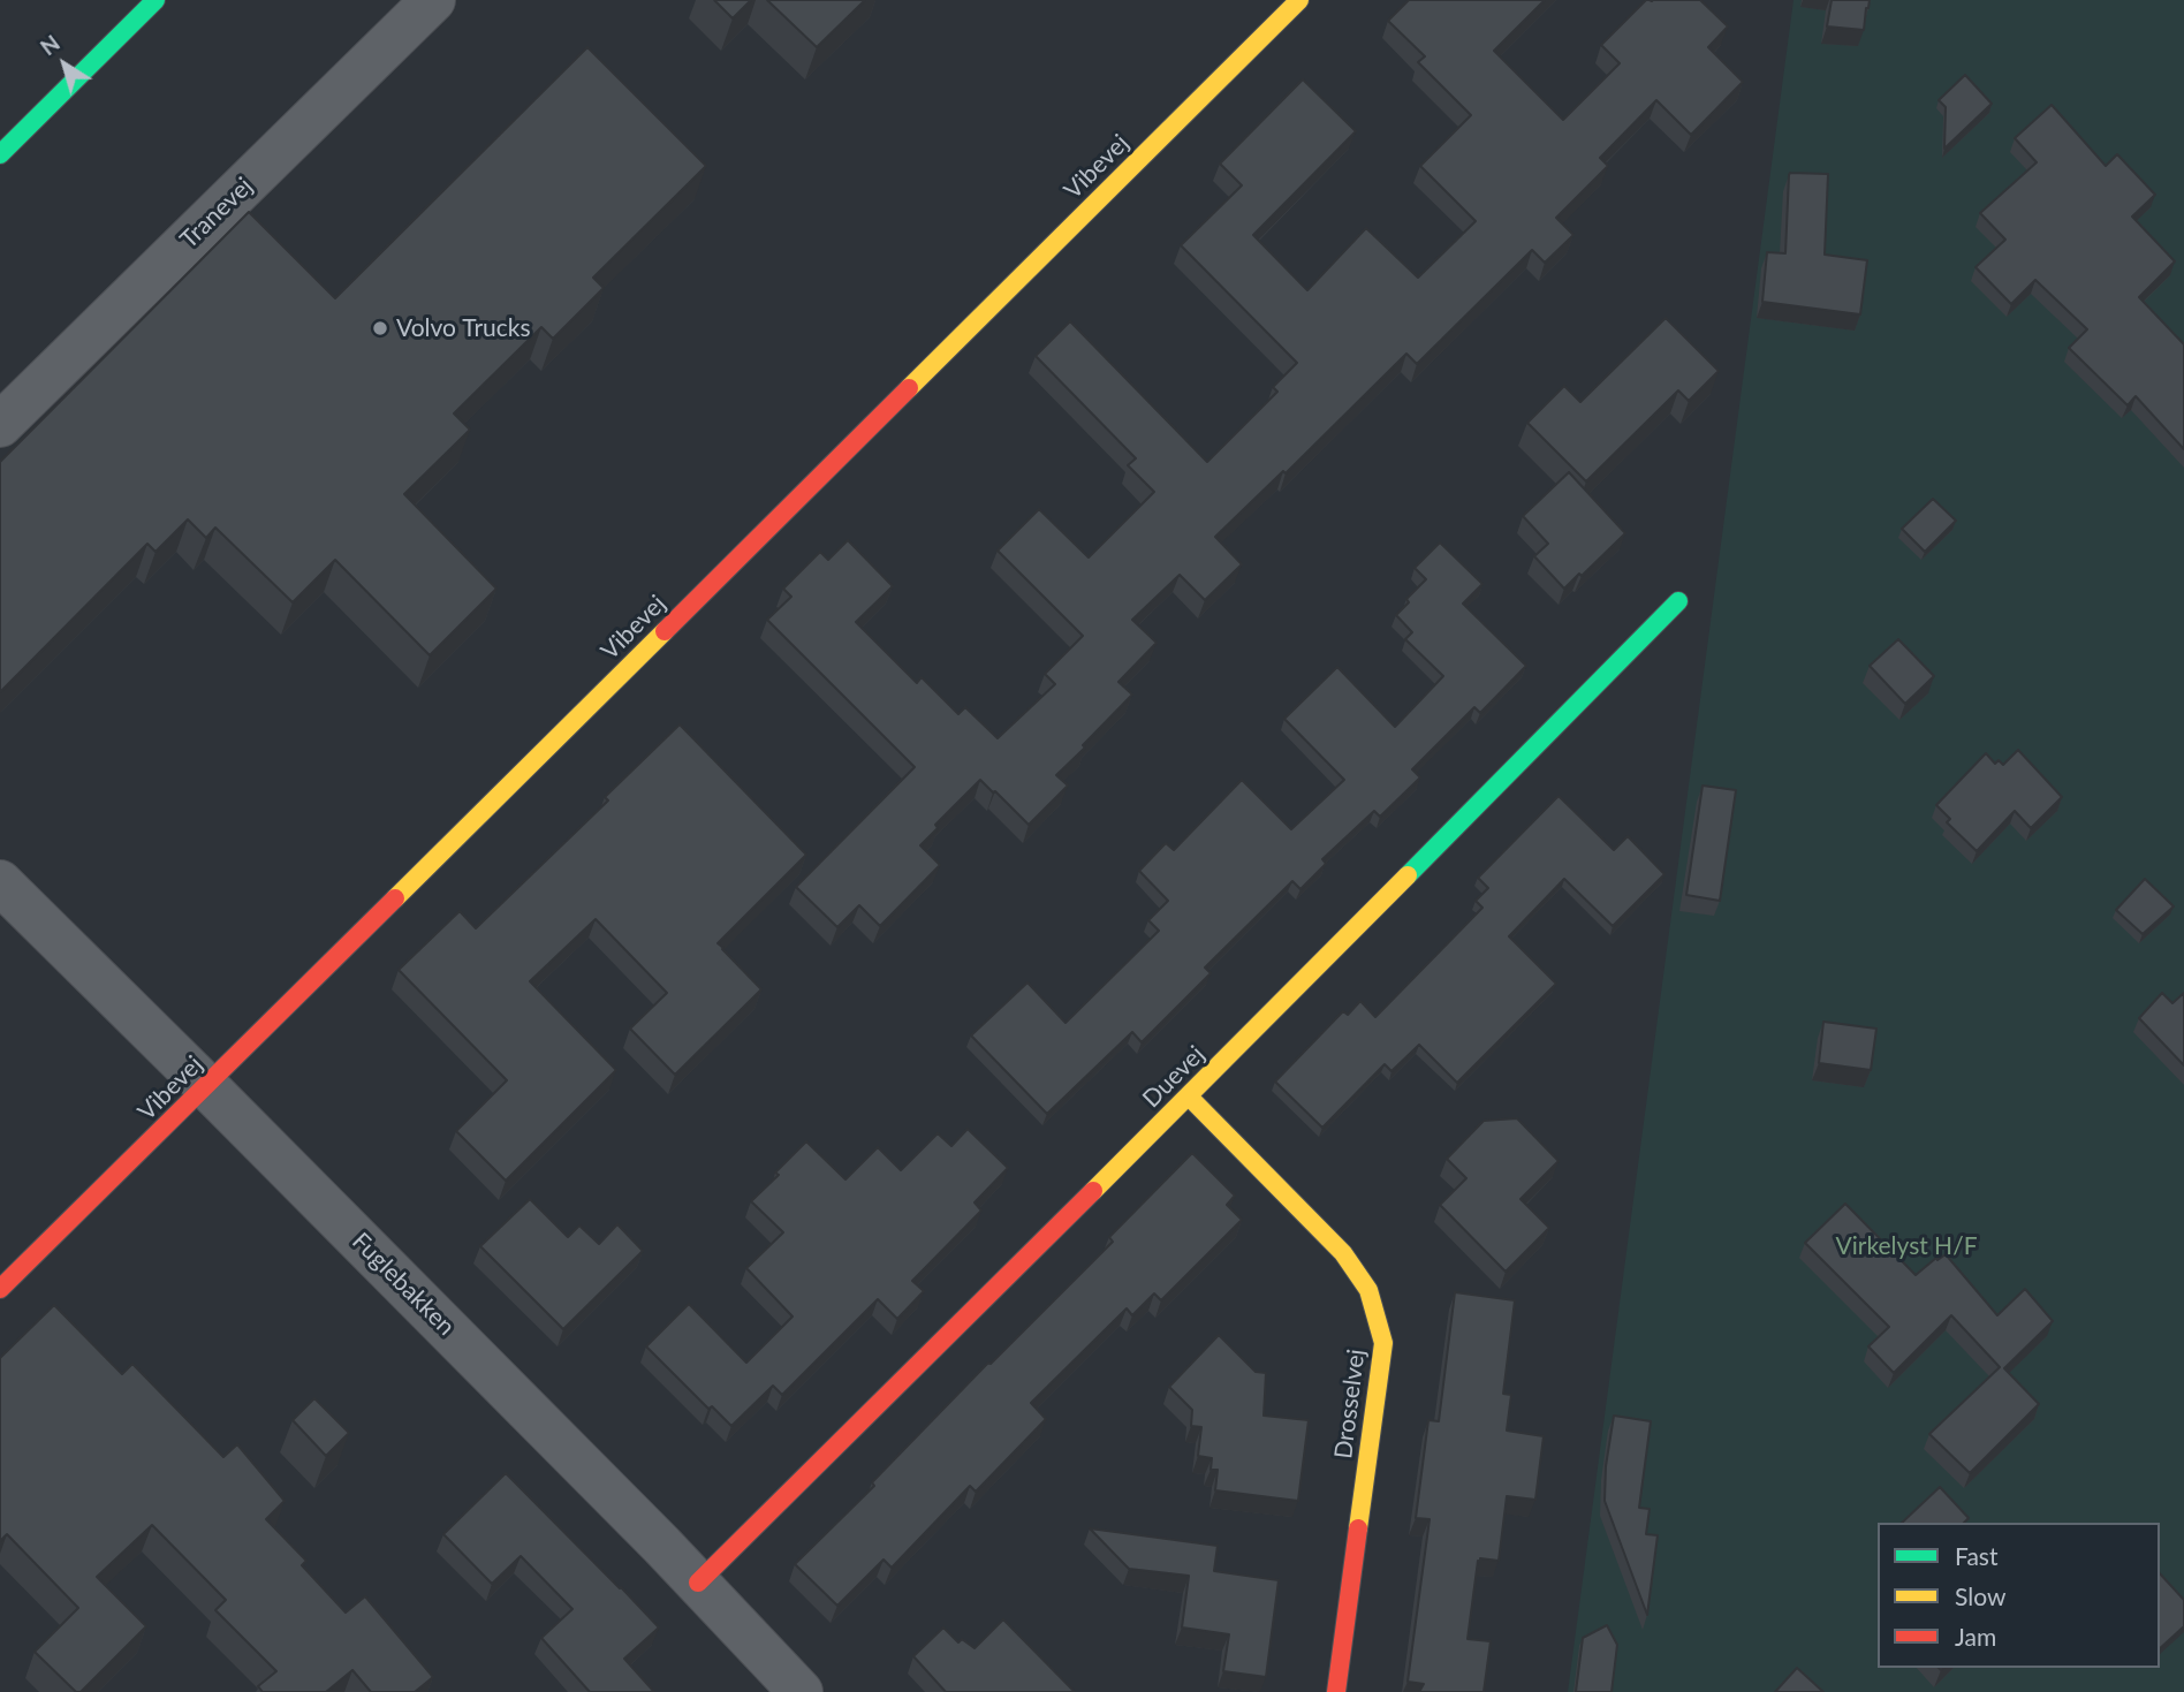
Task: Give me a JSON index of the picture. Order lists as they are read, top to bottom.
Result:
{
  "streets": {
    "street": [
      "Vibevej",
      "Tranevej",
      "Duevej",
      "Fuglebakken",
      "Drosselvej"
    ]
  },
  "crossings": [
    ["Vibevej", "Fuglebakken"],
    ["Duevej", "Fuglebakken"],
    ["Duevej", "Drosselvej"]
  ],
  "parks": ["Virkelyst H/F"],
  "places": ["Volvo Trucks"],
  "legend": ["Fast", "Slow", "Jam"],
  "north": "top left"
}
